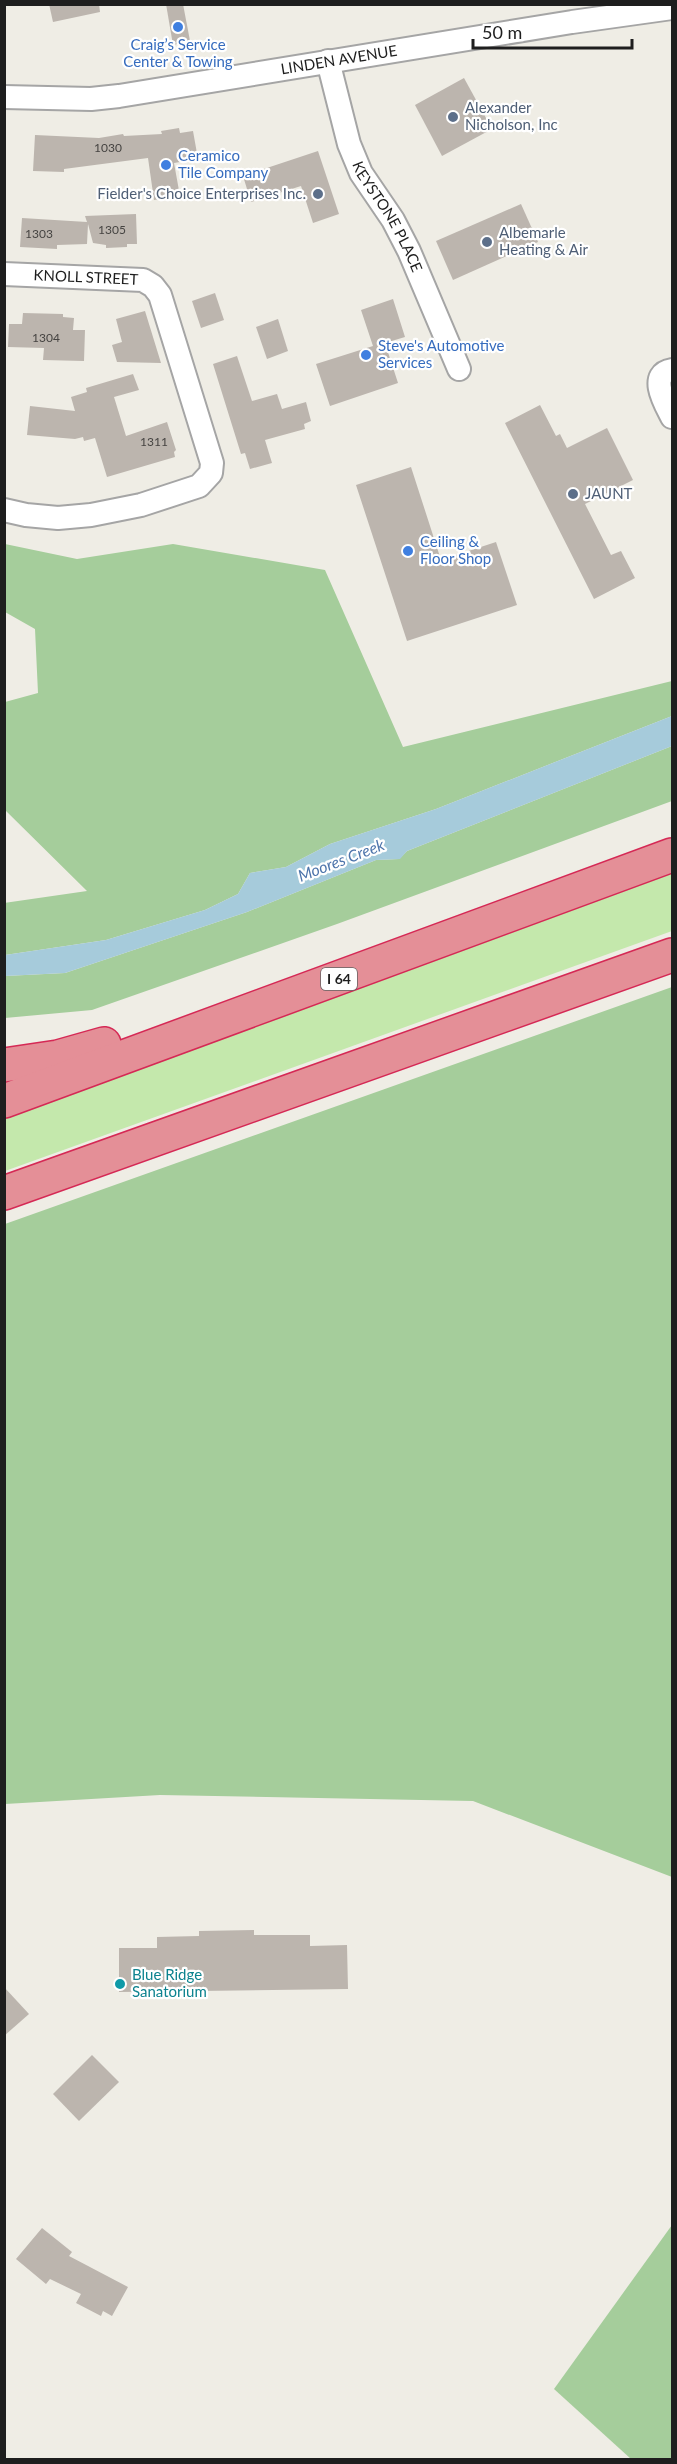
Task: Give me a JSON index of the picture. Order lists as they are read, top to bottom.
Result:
{
  "streets": {
    "highway": ["I 64"],
    "street": ["LINDEN AVENUE", "KEYSTONE PLACE", "KNOLL STREET"]
  },
  "crossings": [
    ["LINDEN AVENUE", "KEYSTONE PLACE"]
  ],
  "water": ["Moores Creek"],
  "places": [
    "Craig’s Service Center & Towing",
    "Alexander Nicholson, Inc",
    "Ceramico Tile Company",
    "Fielder's Choice Enterprises Inc.",
    "Albemarle Heating & Air",
    "Steve's Automotive Services",
    "JAUNT",
    "Ceiling & Floor Shop",
    "Blue Ridge Sanatorium"
  ],
  "house_numbers": [
    "1030",
    "1305",
    "1303",
    "1304",
    "1311"
  ],
  "scale_bar": "50 m"
}
